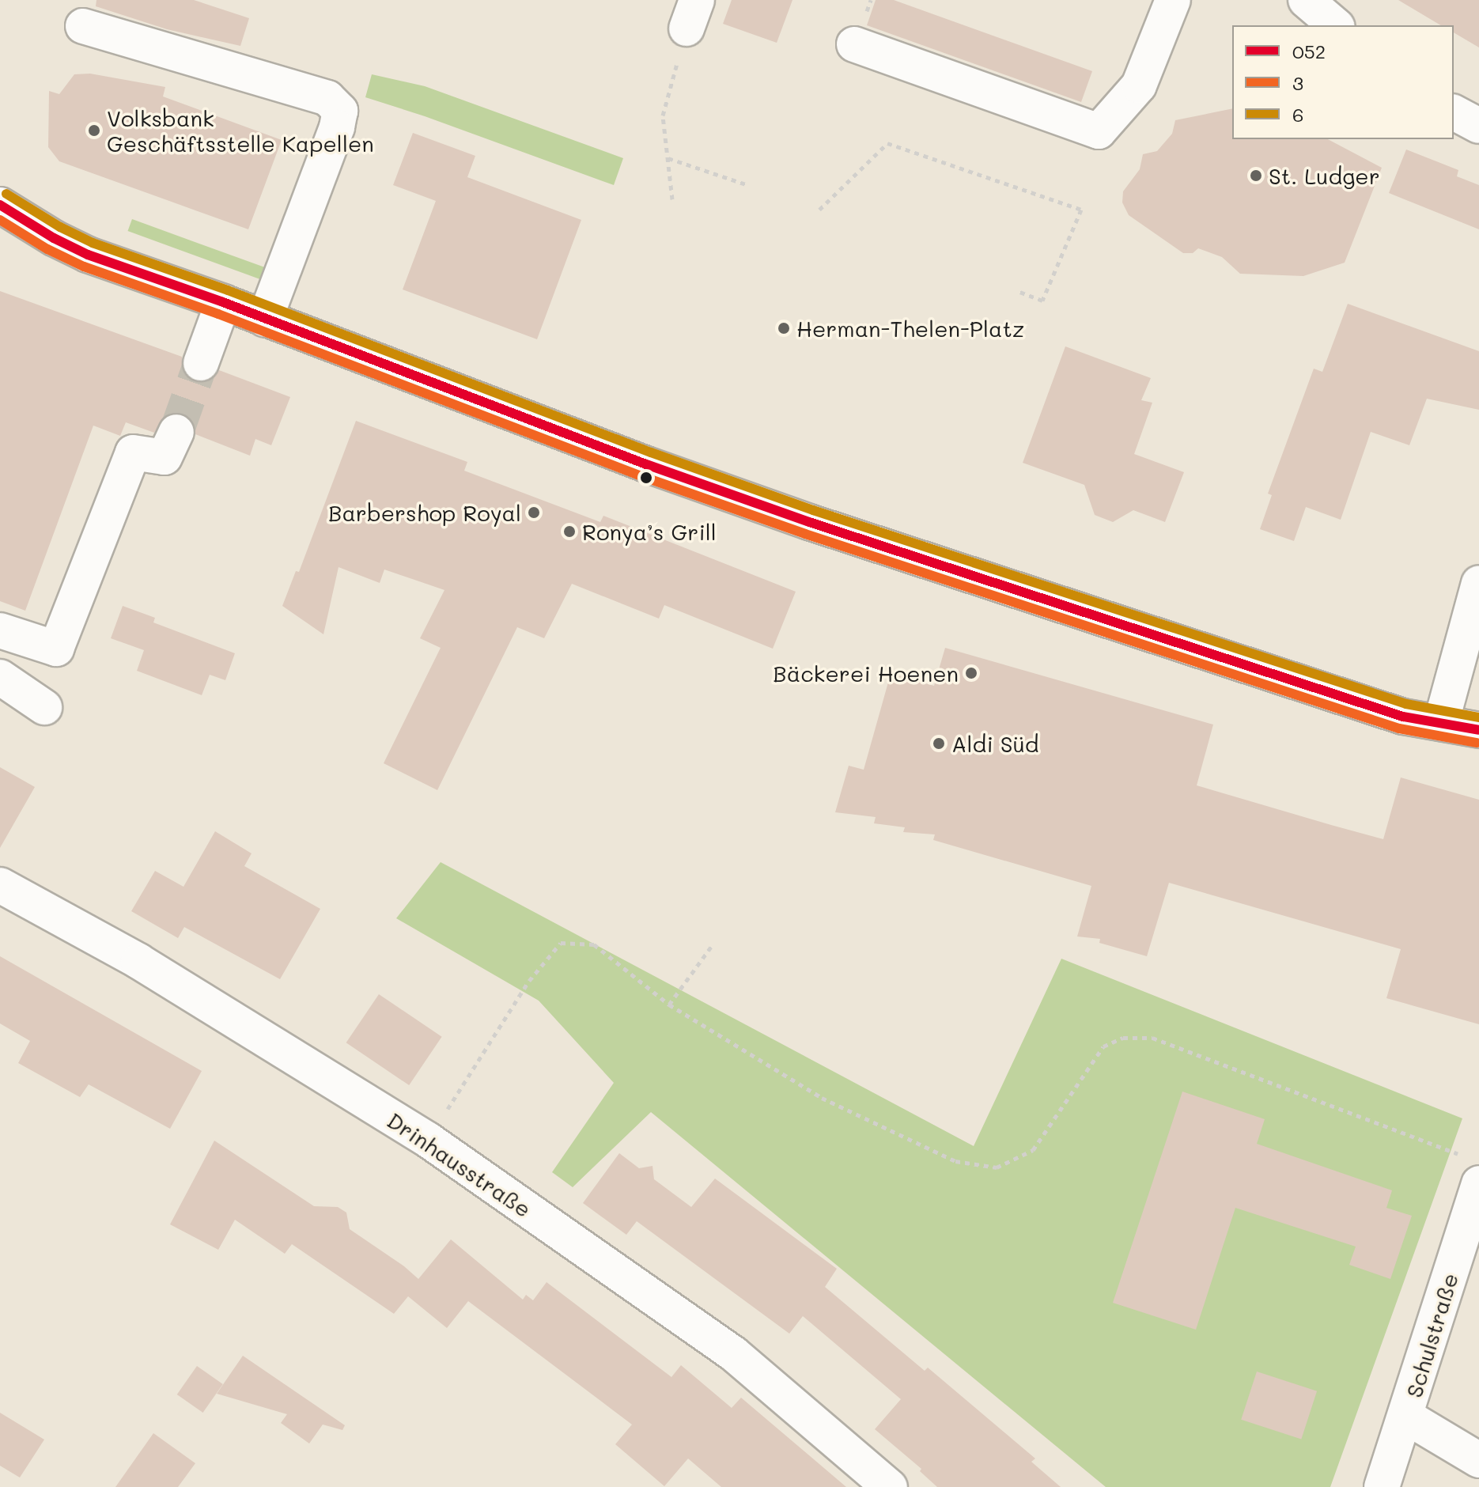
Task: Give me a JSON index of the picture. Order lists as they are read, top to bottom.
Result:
{
  "streets": {
    "main road": ["Drinhausstraße", "Schulstraße"]
  },
  "places": [
    "Volksbank Geschäftsstelle Kapellen",
    "St. Ludger",
    "Herman-Thelen-Platz",
    "Barbershop Royal",
    "Ronya’s Grill",
    "Bäckerei Hoenen",
    "Aldi Süd"
  ],
  "lines": ["transit line 6", "transit line 052", "transit line 3"],
  "legend": ["052", "3", "6"]
}
